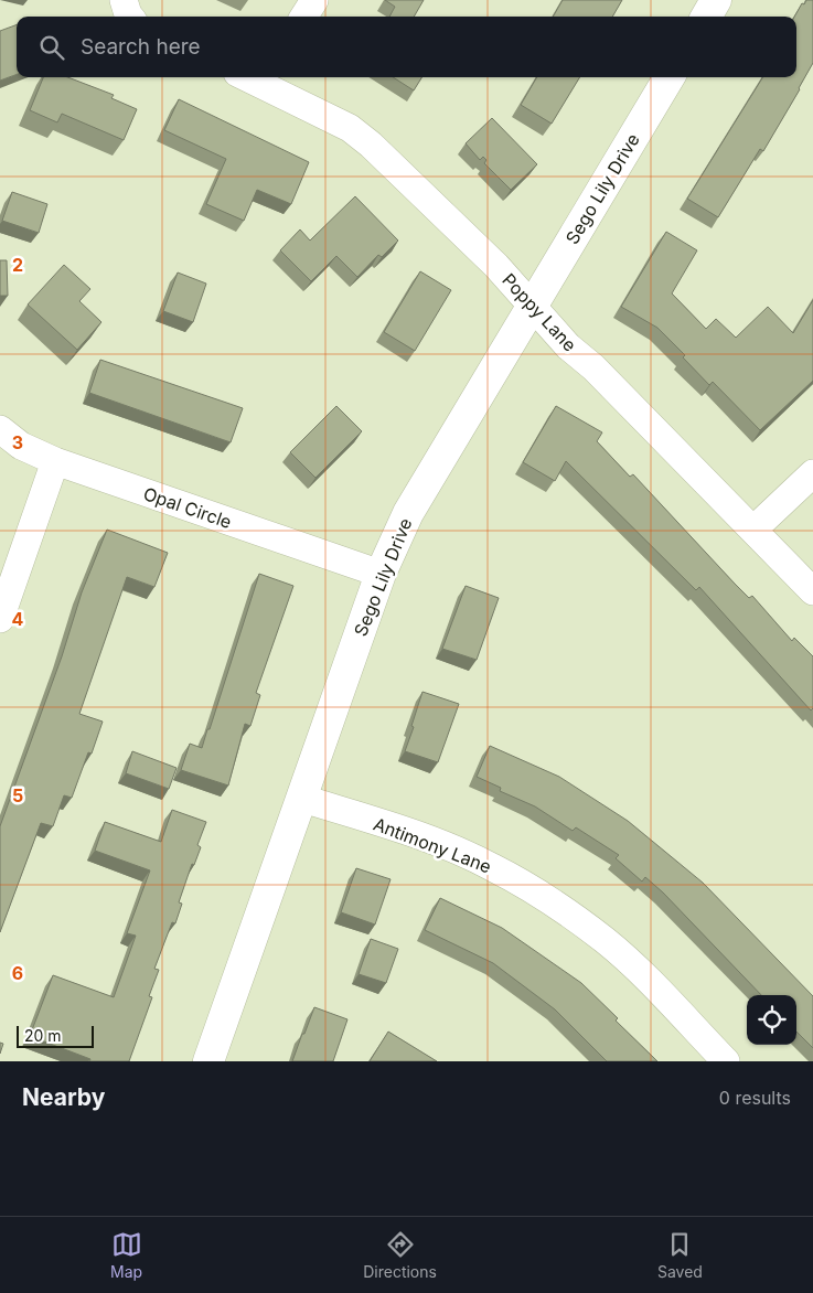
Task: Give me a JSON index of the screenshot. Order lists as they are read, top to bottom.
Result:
{
  "streets": {
    "main road": ["Sego Lily Drive"],
    "street": ["Poppy Lane", "Opal Circle", "Antimony Lane"]
  },
  "crossings": [
    ["Sego Lily Drive", "Poppy Lane"],
    ["Sego Lily Drive", "Opal Circle"],
    ["Sego Lily Drive", "Antimony Lane"]
  ],
  "scale_bar": "20 m",
  "page": {
    "search": "Search here",
    "scale": "20 m",
    "heading": ["Nearby", "0 results"],
    "nav": ["Map", "Directions", "Saved"]
  },
  "grid": {
    "rows": [
      "2",
      "3",
      "4",
      "5",
      "6"
    ]
  }
}
